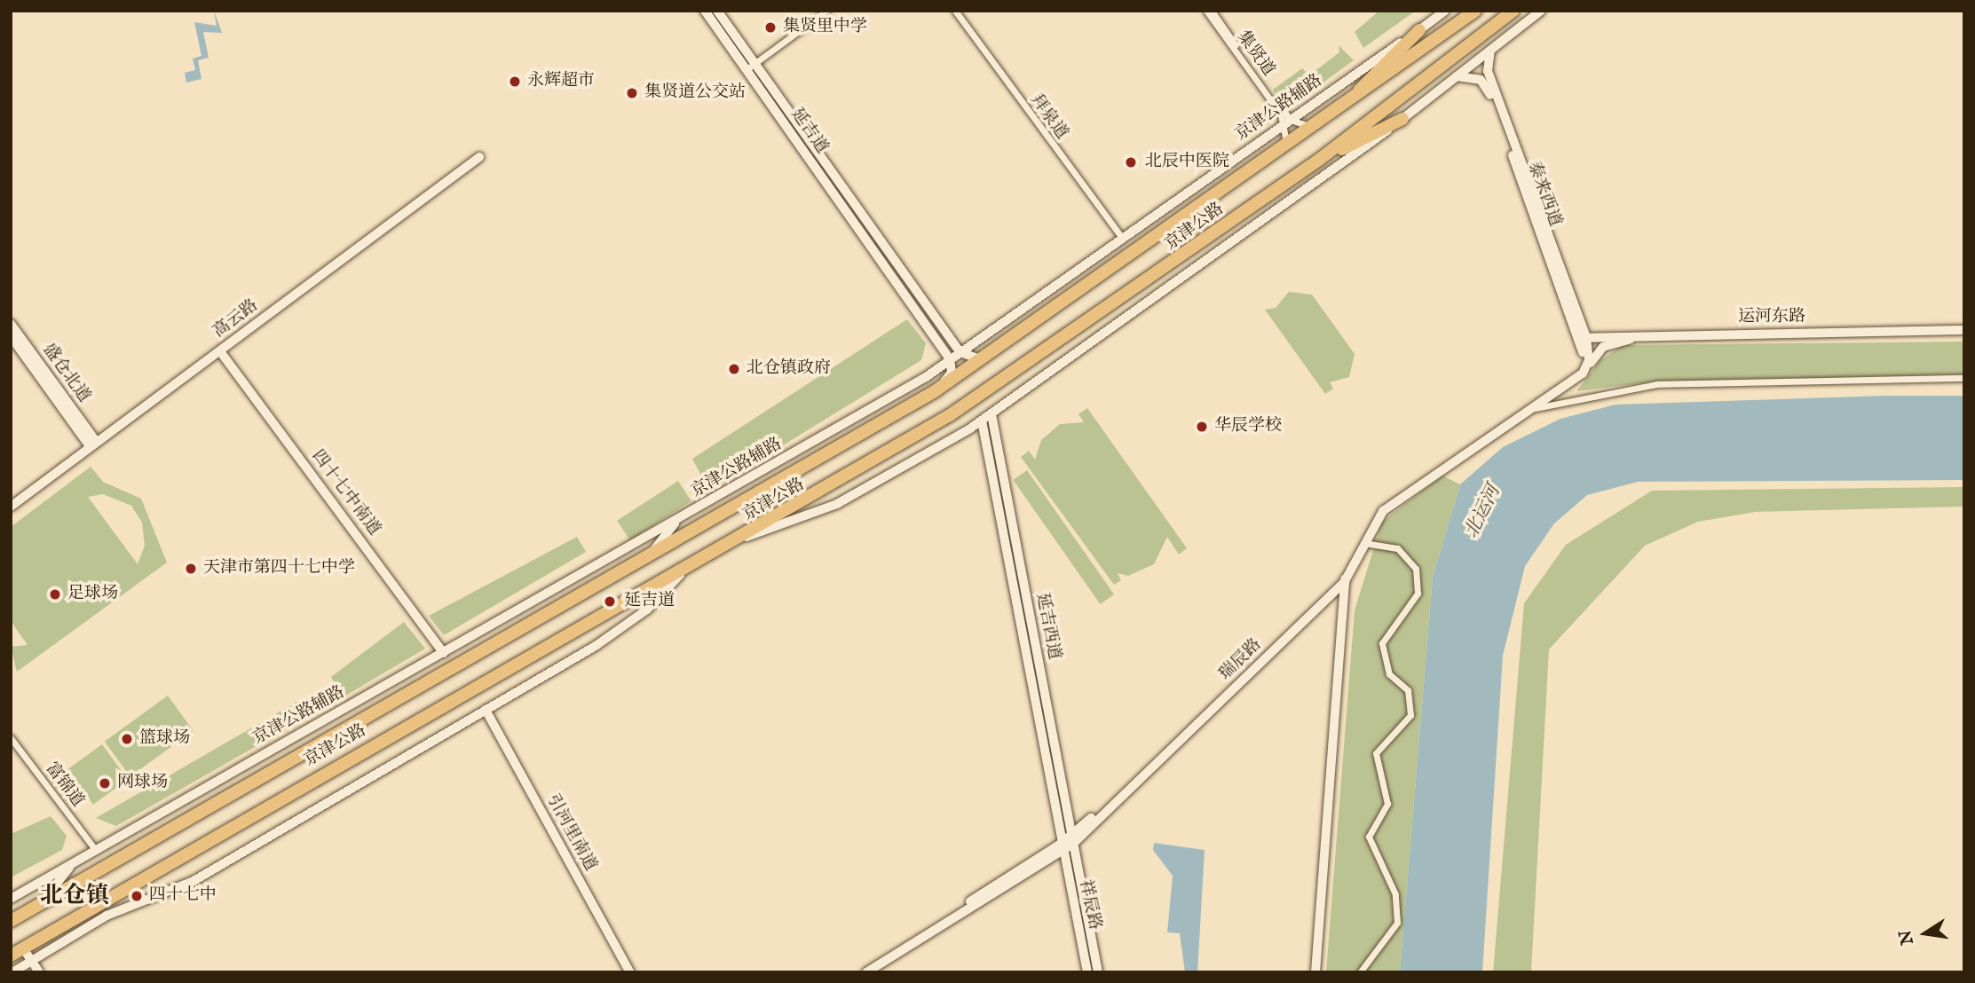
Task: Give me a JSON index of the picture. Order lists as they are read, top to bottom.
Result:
{
  "streets": {
    "highway": ["京津公路"],
    "street": [
      "集贤道",
      "京津公路辅路",
      "拜泉道",
      "延吉道",
      "泰来西道",
      "运河东路",
      "高云路",
      "盛仓北道",
      "四十七中南道",
      "延吉西道",
      "瑞辰路",
      "富锦道",
      "引河里南道",
      "祥辰路"
    ]
  },
  "crossings": [
    ["集贤道", "京津公路辅路"],
    ["京津公路辅路", "拜泉道"],
    ["京津公路辅路", "延吉道"],
    ["京津公路辅路", "四十七中南道"],
    ["京津公路辅路", "富锦道"],
    ["泰来西道", "运河东路"],
    ["泰来西道", "瑞辰路"],
    ["运河东路", "瑞辰路"],
    ["高云路", "盛仓北道"],
    ["高云路", "四十七中南道"],
    ["延吉西道", "瑞辰路"],
    ["延吉西道", "祥辰路"],
    ["瑞辰路", "祥辰路"]
  ],
  "districts": ["北仓镇"],
  "water": ["北运河"],
  "places": [
    "集贤里中学",
    "永辉超市",
    "集贤道公交站",
    "北辰中医院",
    "北仓镇政府",
    "华辰学校",
    "天津市第四十七中学",
    "足球场",
    "延吉道",
    "篮球场",
    "网球场",
    "四十七中"
  ],
  "north": "left"
}
